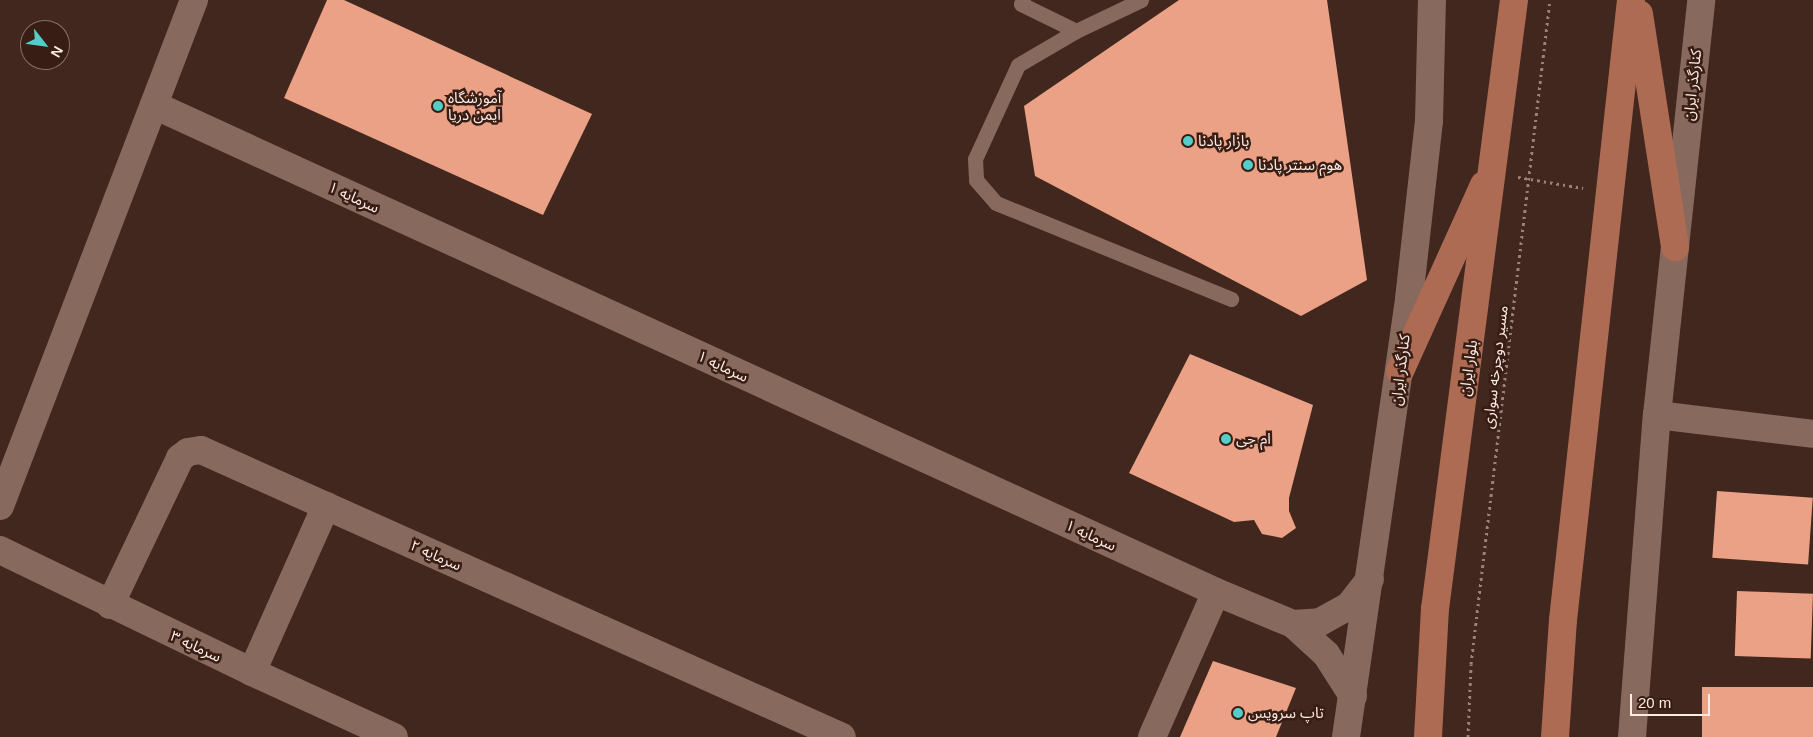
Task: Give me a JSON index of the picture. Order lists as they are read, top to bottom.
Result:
{
  "streets": {
    "main road": ["بلوار ایران"],
    "street": [
      "کنارگذر ایران",
      "سرمایه ۱",
      "سرمایه ۲",
      "سرمایه ۳"
    ],
    "path": ["مسیر دوچرخه سواری"]
  },
  "crossings": [
    ["سرمایه ۲", "سرمایه ۳"]
  ],
  "places": [
    "آموزشگاه ایمن دریا",
    "بازار پادنا",
    "هوم سنتر پادنا",
    "ام جی",
    "تاپ سرویس"
  ],
  "scale_bar": "20 m",
  "north": "bottom right"
}
